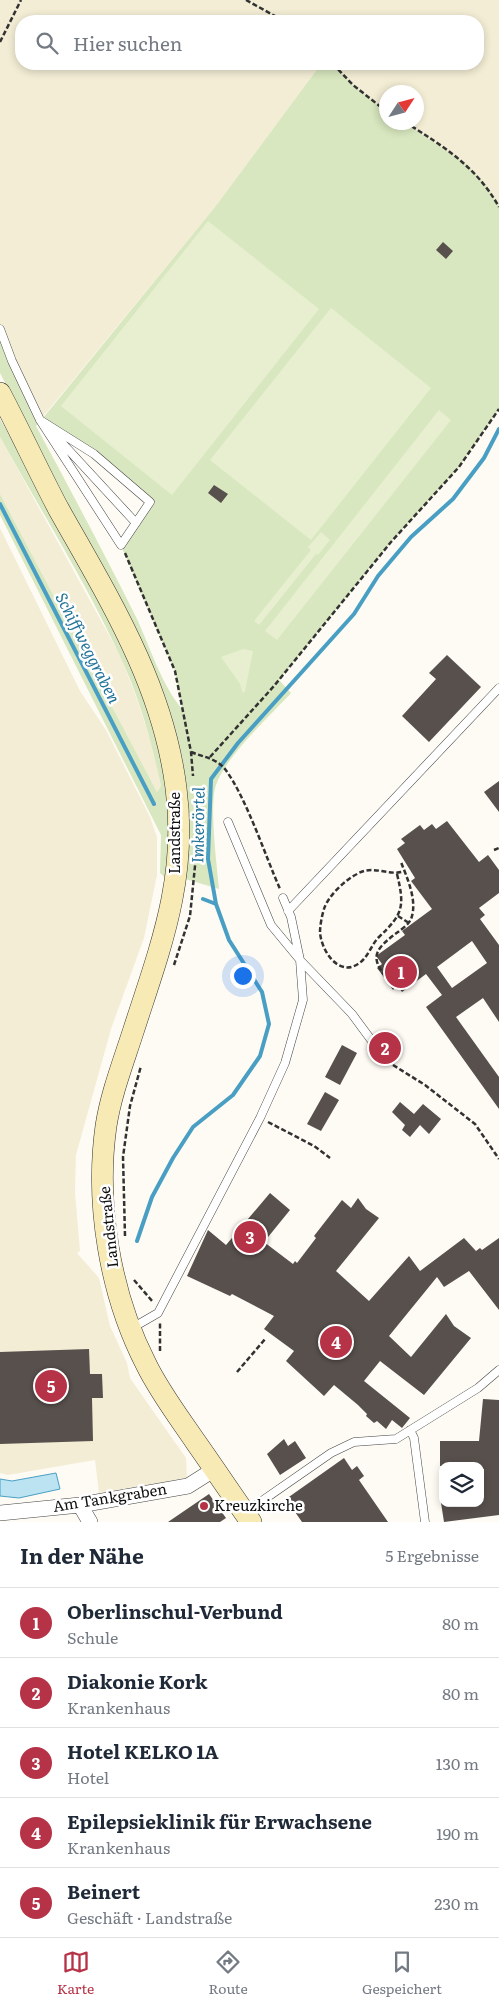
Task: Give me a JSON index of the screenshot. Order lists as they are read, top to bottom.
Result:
{
  "streets": {
    "main road": ["Landstraße"],
    "street": ["Am Tankgraben"]
  },
  "crossings": [
    ["Landstraße", "Am Tankgraben"]
  ],
  "water": ["Schiffweggraben", "Imkerörtel"],
  "places": ["Kreuzkirche"],
  "north": "top right",
  "page": {
    "search": "Hier suchen",
    "pins": [
      "1",
      "2",
      "3",
      "4",
      "5"
    ],
    "heading": ["In der Nähe", "5 Ergebnisse"],
    "list": [
      {
        "mark": "1",
        "name": "Oberlinschul-Verbund",
        "note": "Schule",
        "value": "80 m"
      },
      {
        "mark": "2",
        "name": "Diakonie Kork",
        "note": "Krankenhaus",
        "value": "80 m"
      },
      {
        "mark": "3",
        "name": "Hotel KELKO 1A",
        "note": "Hotel",
        "value": "130 m"
      },
      {
        "mark": "4",
        "name": "Epilepsieklinik für Erwachsene",
        "note": "Krankenhaus",
        "value": "190 m"
      },
      {
        "mark": "5",
        "name": "Beinert",
        "note": "Geschäft · Landstraße",
        "value": "230 m"
      }
    ],
    "nav": ["Karte", "Route", "Gespeichert"]
  }
}
